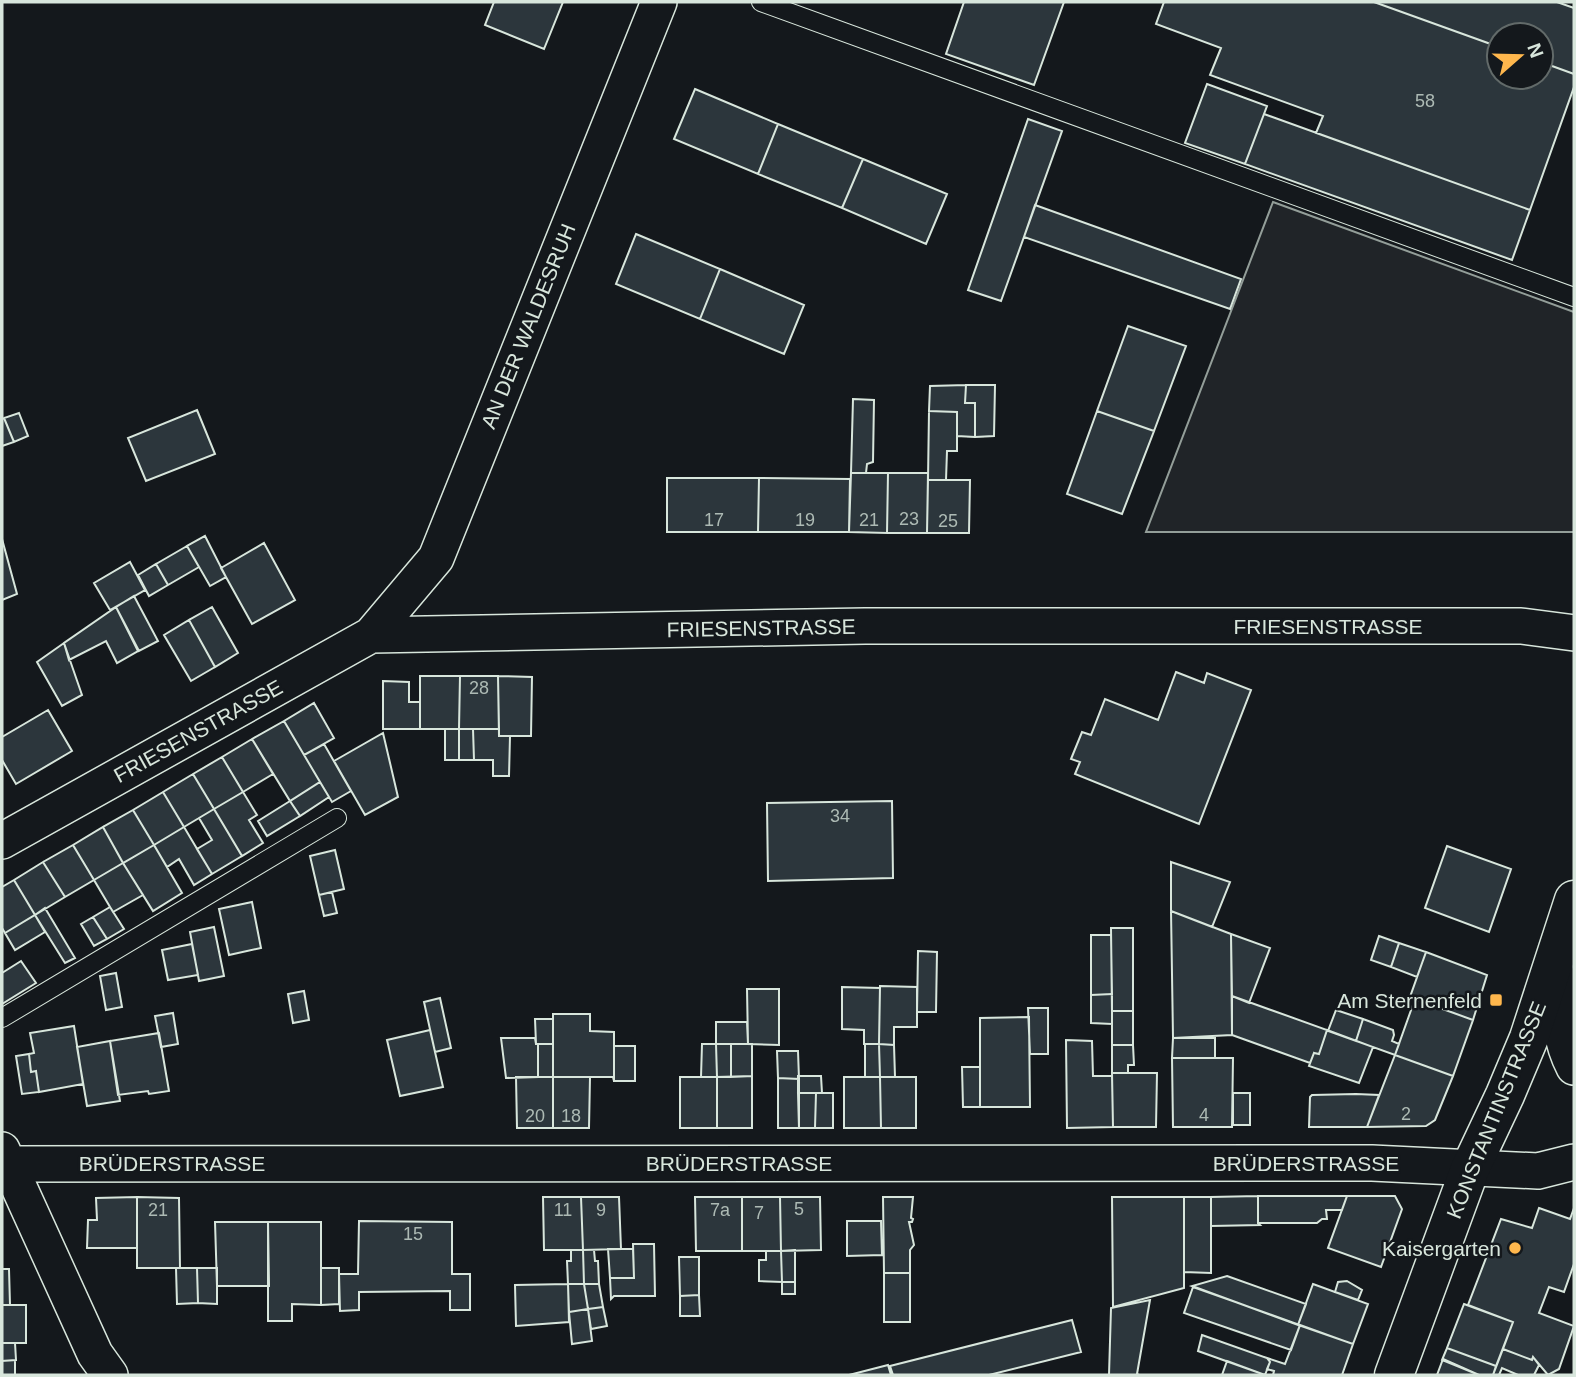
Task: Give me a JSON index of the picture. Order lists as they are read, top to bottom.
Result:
{
  "streets": {
    "street": [
      "AN DER WALDESRUH",
      "FRIESENSTRASSE",
      "KONSTANTINSTRASSE",
      "BRÜDERSTRASSE"
    ]
  },
  "crossings": [
    ["AN DER WALDESRUH", "FRIESENSTRASSE"],
    ["KONSTANTINSTRASSE", "BRÜDERSTRASSE"]
  ],
  "places": {
    "transit": ["Am Sternenfeld"],
    "other": ["Kaisergarten"]
  },
  "house_numbers": [
    "58",
    "23",
    "17",
    "19",
    "21",
    "25",
    "28",
    "34",
    "2",
    "4",
    "20",
    "18",
    "5",
    "21",
    "11",
    "9",
    "7a",
    "7",
    "15"
  ],
  "north": "right"
}
